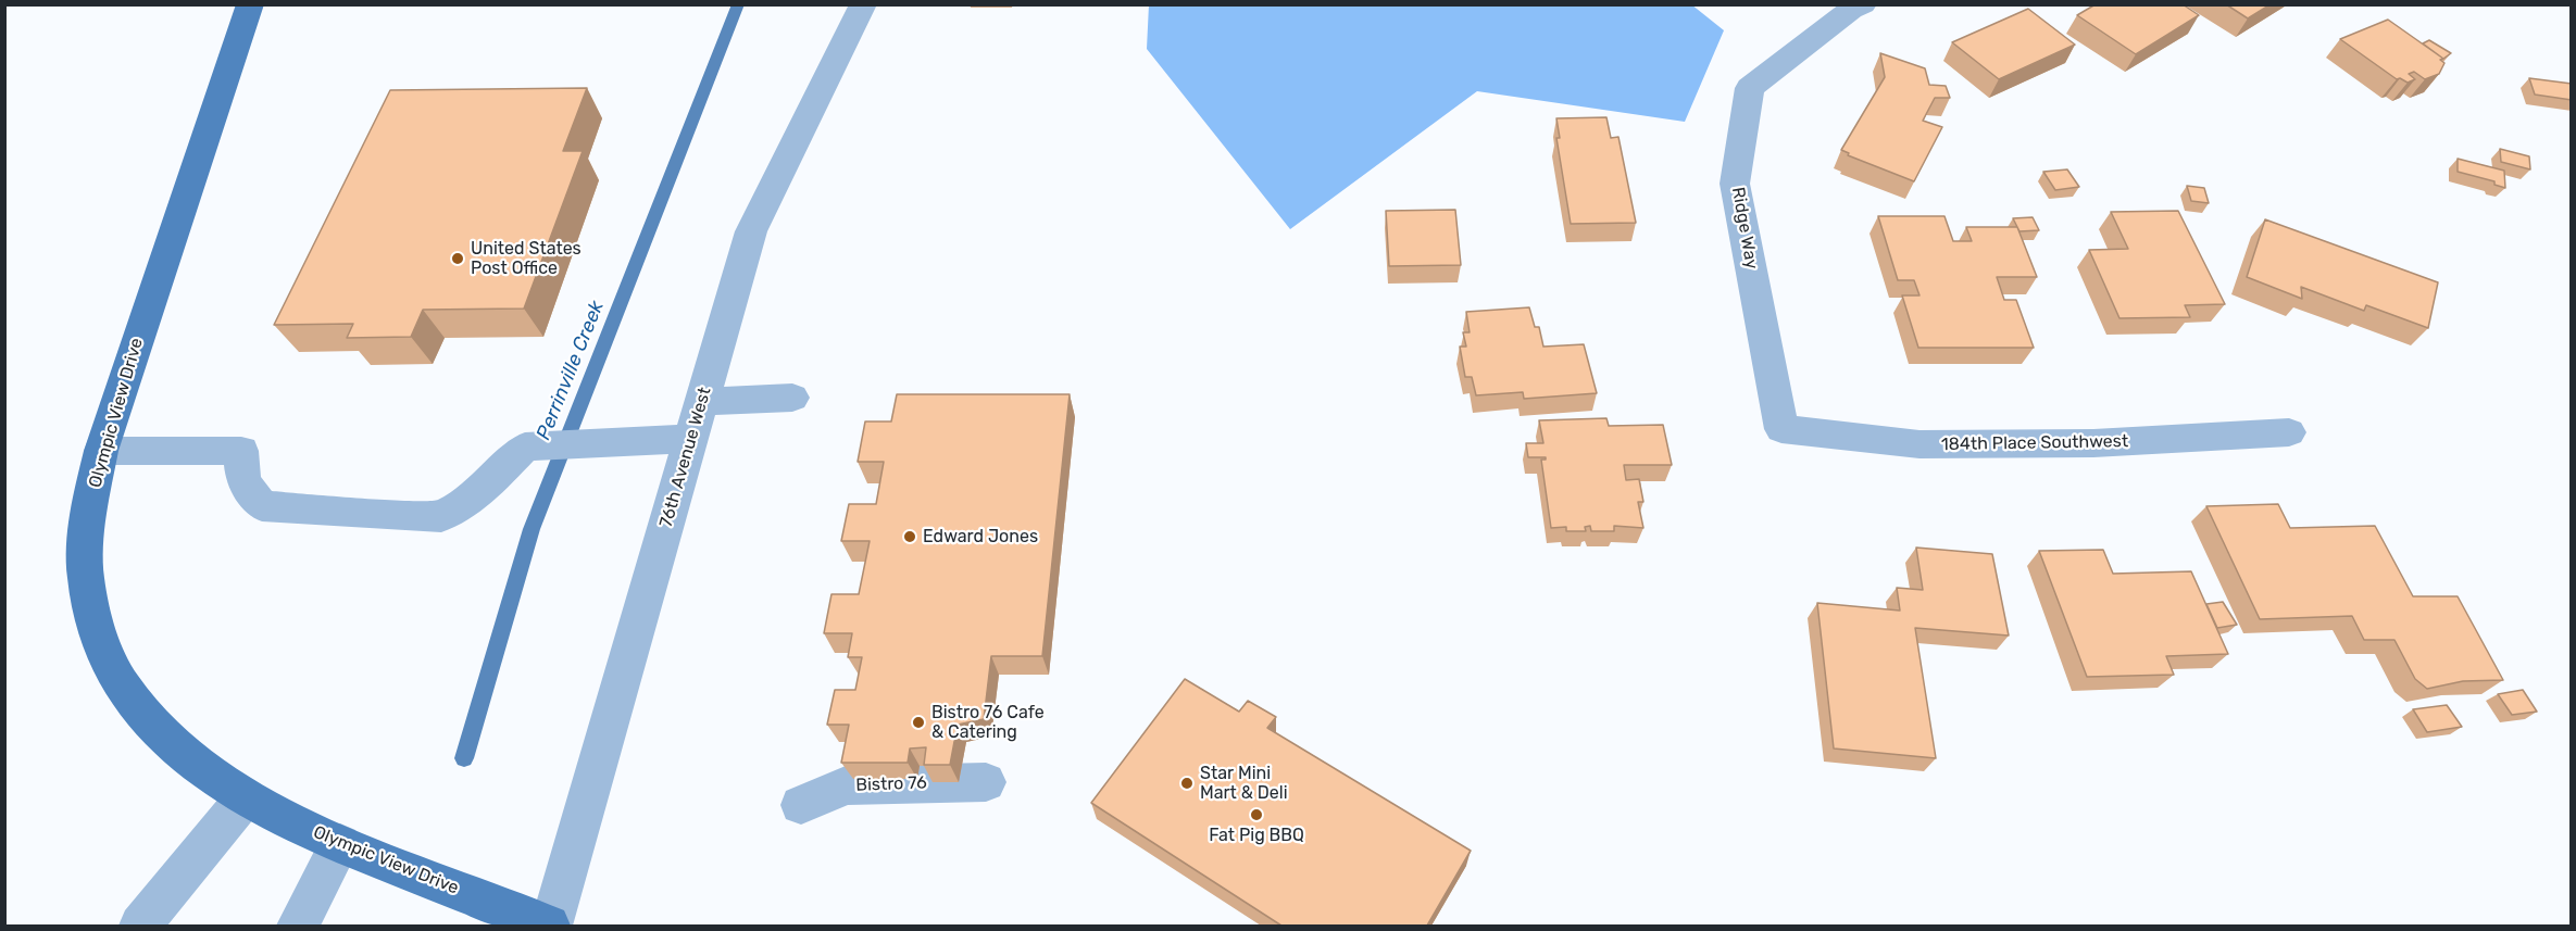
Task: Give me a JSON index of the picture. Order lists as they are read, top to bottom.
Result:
{
  "streets": {
    "main road": ["Olympic View Drive"],
    "street": [
      "Ridge Way",
      "184th Place Southwest",
      "76th Avenue West",
      "Bistro 76"
    ]
  },
  "crossings": [
    ["Ridge Way", "184th Place Southwest"],
    ["Olympic View Drive", "76th Avenue West"]
  ],
  "water": ["Perrinville Creek"],
  "places": [
    "United States Post Office",
    "Edward Jones",
    "Bistro 76 Cafe & Catering",
    "Star Mini Mart & Deli",
    "Fat Pig BBQ"
  ]
}
